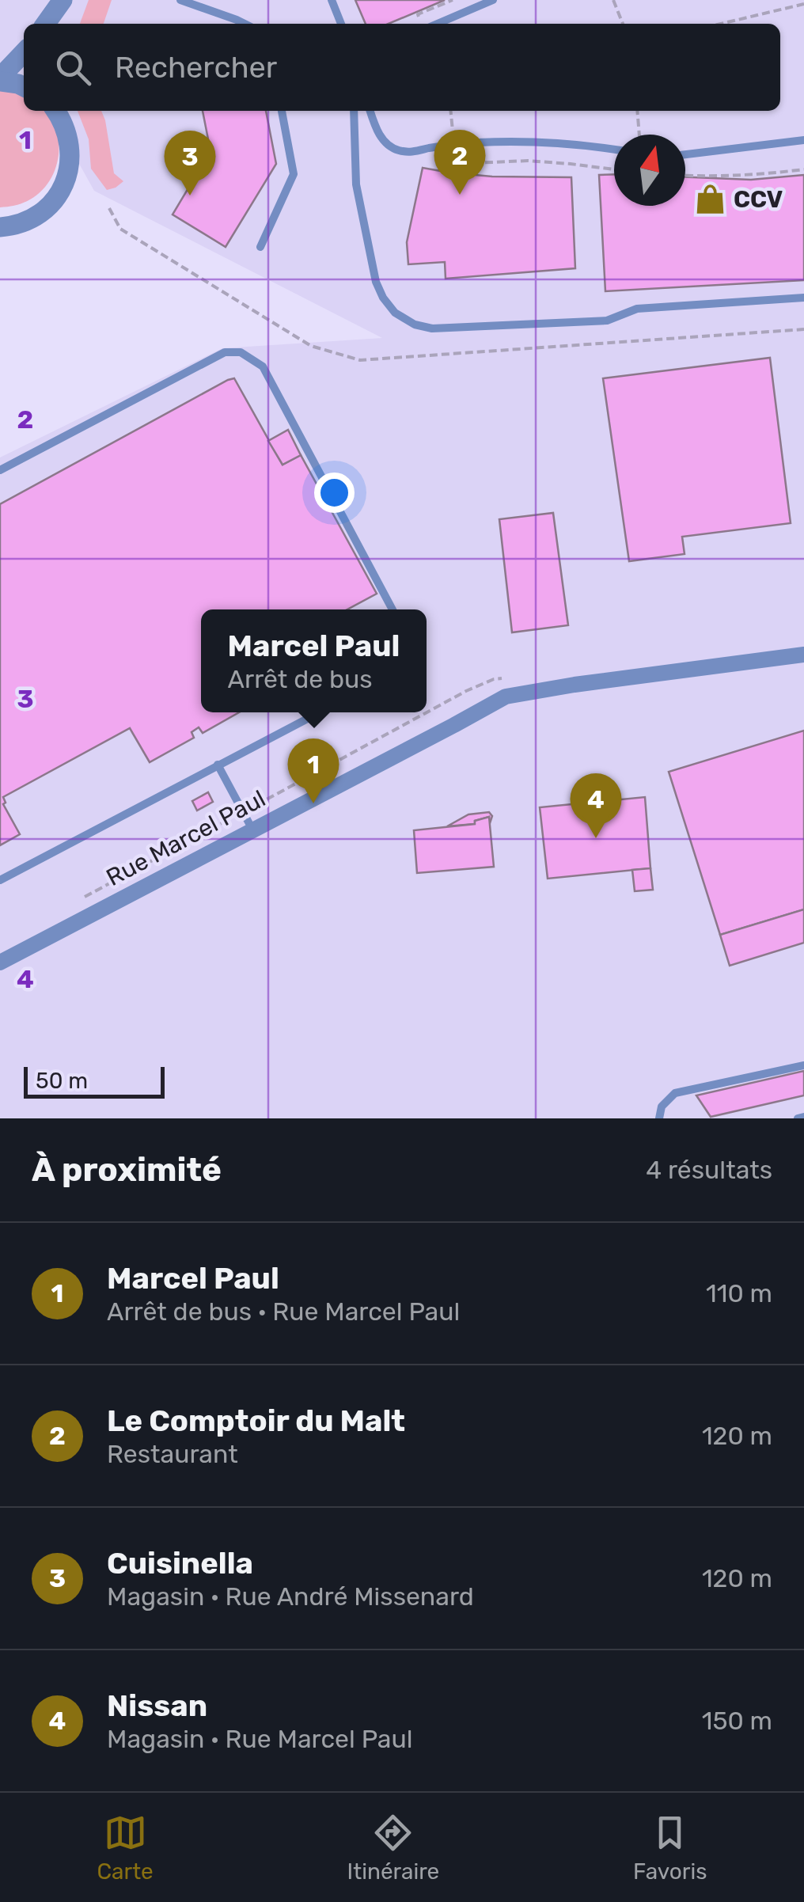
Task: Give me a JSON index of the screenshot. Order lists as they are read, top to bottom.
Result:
{
  "streets": {
    "street": ["Rue Marcel Paul"]
  },
  "places": {
    "shop": ["CCV"]
  },
  "scale_bar": "50 m",
  "north": "top",
  "page": {
    "search": "Rechercher",
    "pins": [
      "2",
      "3",
      "1",
      "4"
    ],
    "popup": ["Marcel Paul", "Arrêt de bus"],
    "scale": "50 m",
    "heading": ["À proximité", "4 résultats"],
    "list": [
      {
        "mark": "1",
        "name": "Marcel Paul",
        "note": "Arrêt de bus · Rue Marcel Paul",
        "value": "110 m"
      },
      {
        "mark": "2",
        "name": "Le Comptoir du Malt",
        "note": "Restaurant",
        "value": "120 m"
      },
      {
        "mark": "3",
        "name": "Cuisinella",
        "note": "Magasin · Rue André Missenard",
        "value": "120 m"
      },
      {
        "mark": "4",
        "name": "Nissan",
        "note": "Magasin · Rue Marcel Paul",
        "value": "150 m"
      }
    ],
    "nav": ["Carte", "Itinéraire", "Favoris"]
  },
  "grid": {
    "rows": [
      "1",
      "2",
      "3",
      "4"
    ]
  }
}
